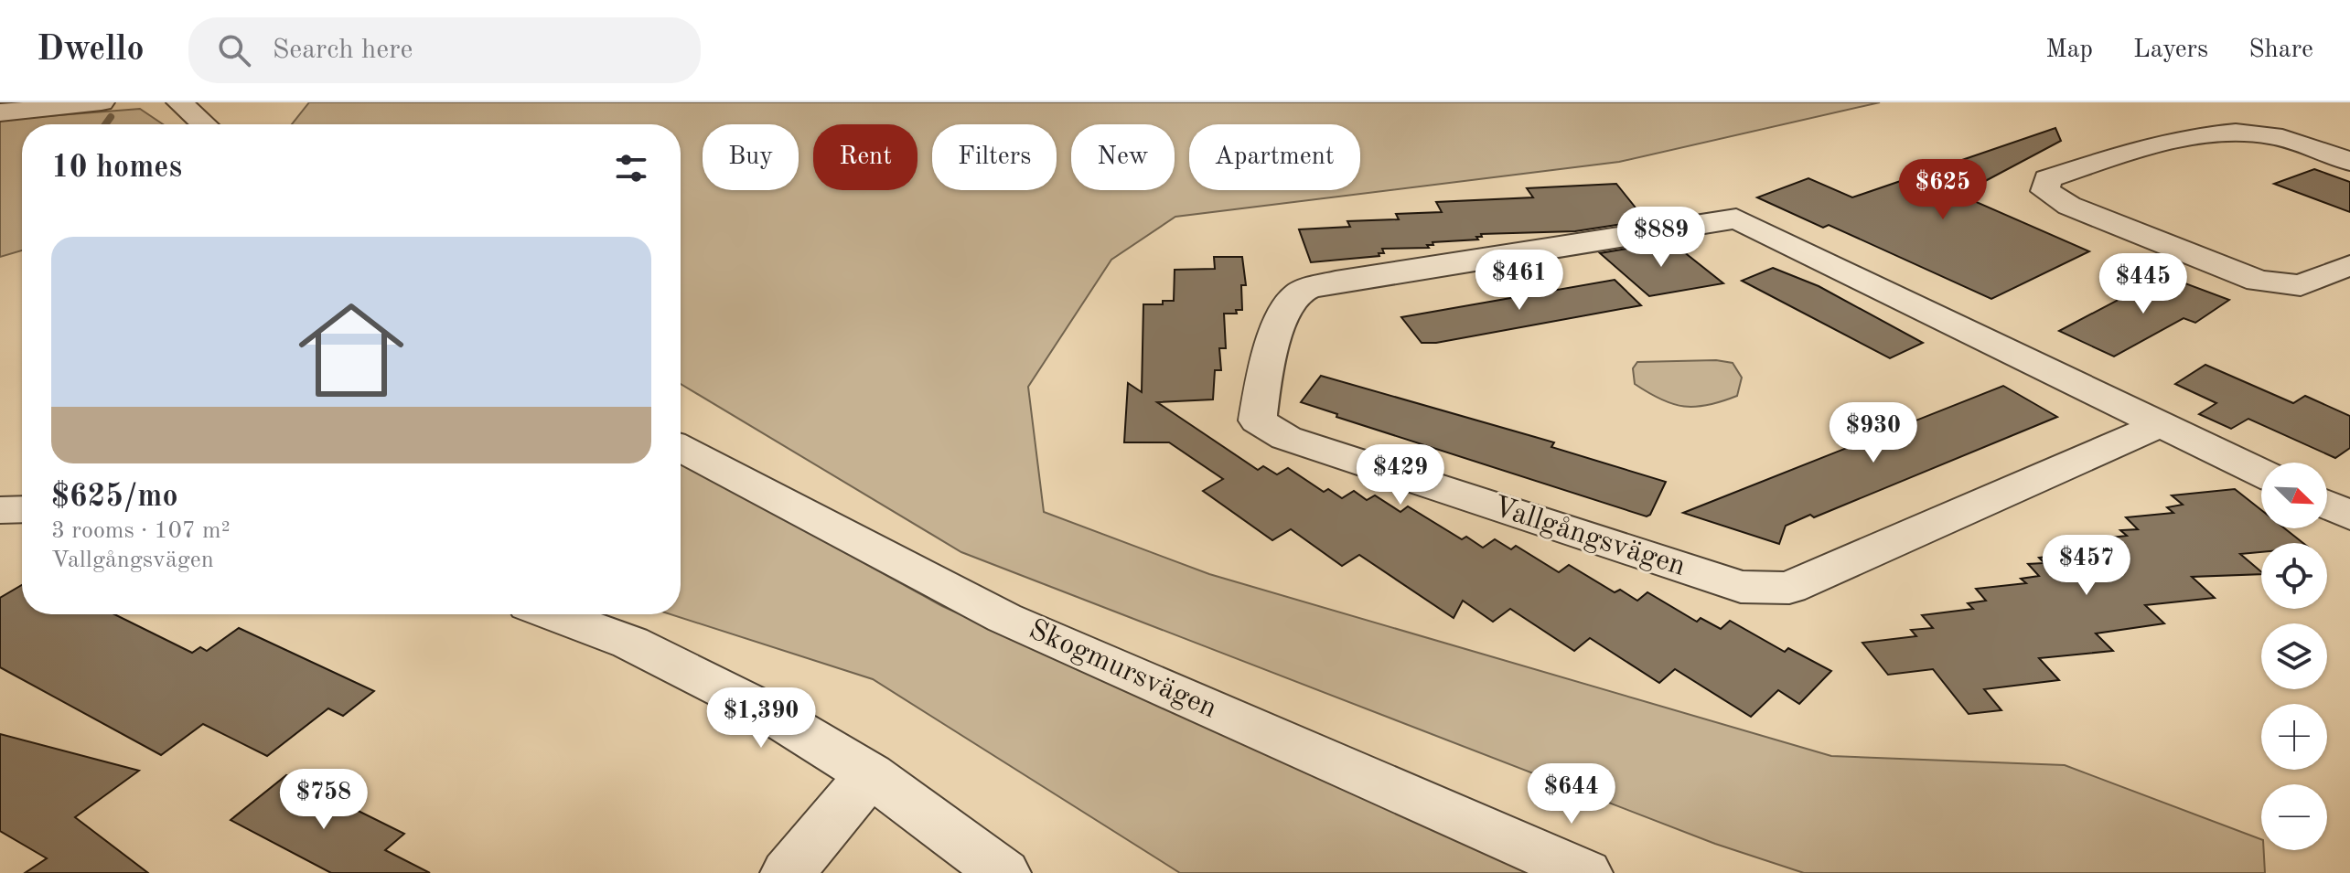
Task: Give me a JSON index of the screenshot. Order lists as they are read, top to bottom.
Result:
{
  "streets": {
    "street": ["Vallgångsvägen", "Skogmursvägen"]
  },
  "north": "bottom right",
  "page": {
    "header": "Dwello",
    "search": "Search here",
    "nav": ["Map", "Layers", "Share"],
    "chip": [
      "Buy",
      "Rent",
      "Filters",
      "New",
      "Apartment"
    ],
    "heading": "10 homes",
    "price": [
      "$625",
      "$889",
      "$461",
      "$445",
      "$930",
      "$429",
      "$457",
      "$1,390",
      "$644",
      "$758"
    ],
    "list": [
      {
        "name": "$625/mo",
        "note": "3 rooms · 107 m² · Vallgångsvägen"
      }
    ],
    "map_buttons": ["+", "−"]
  }
}
